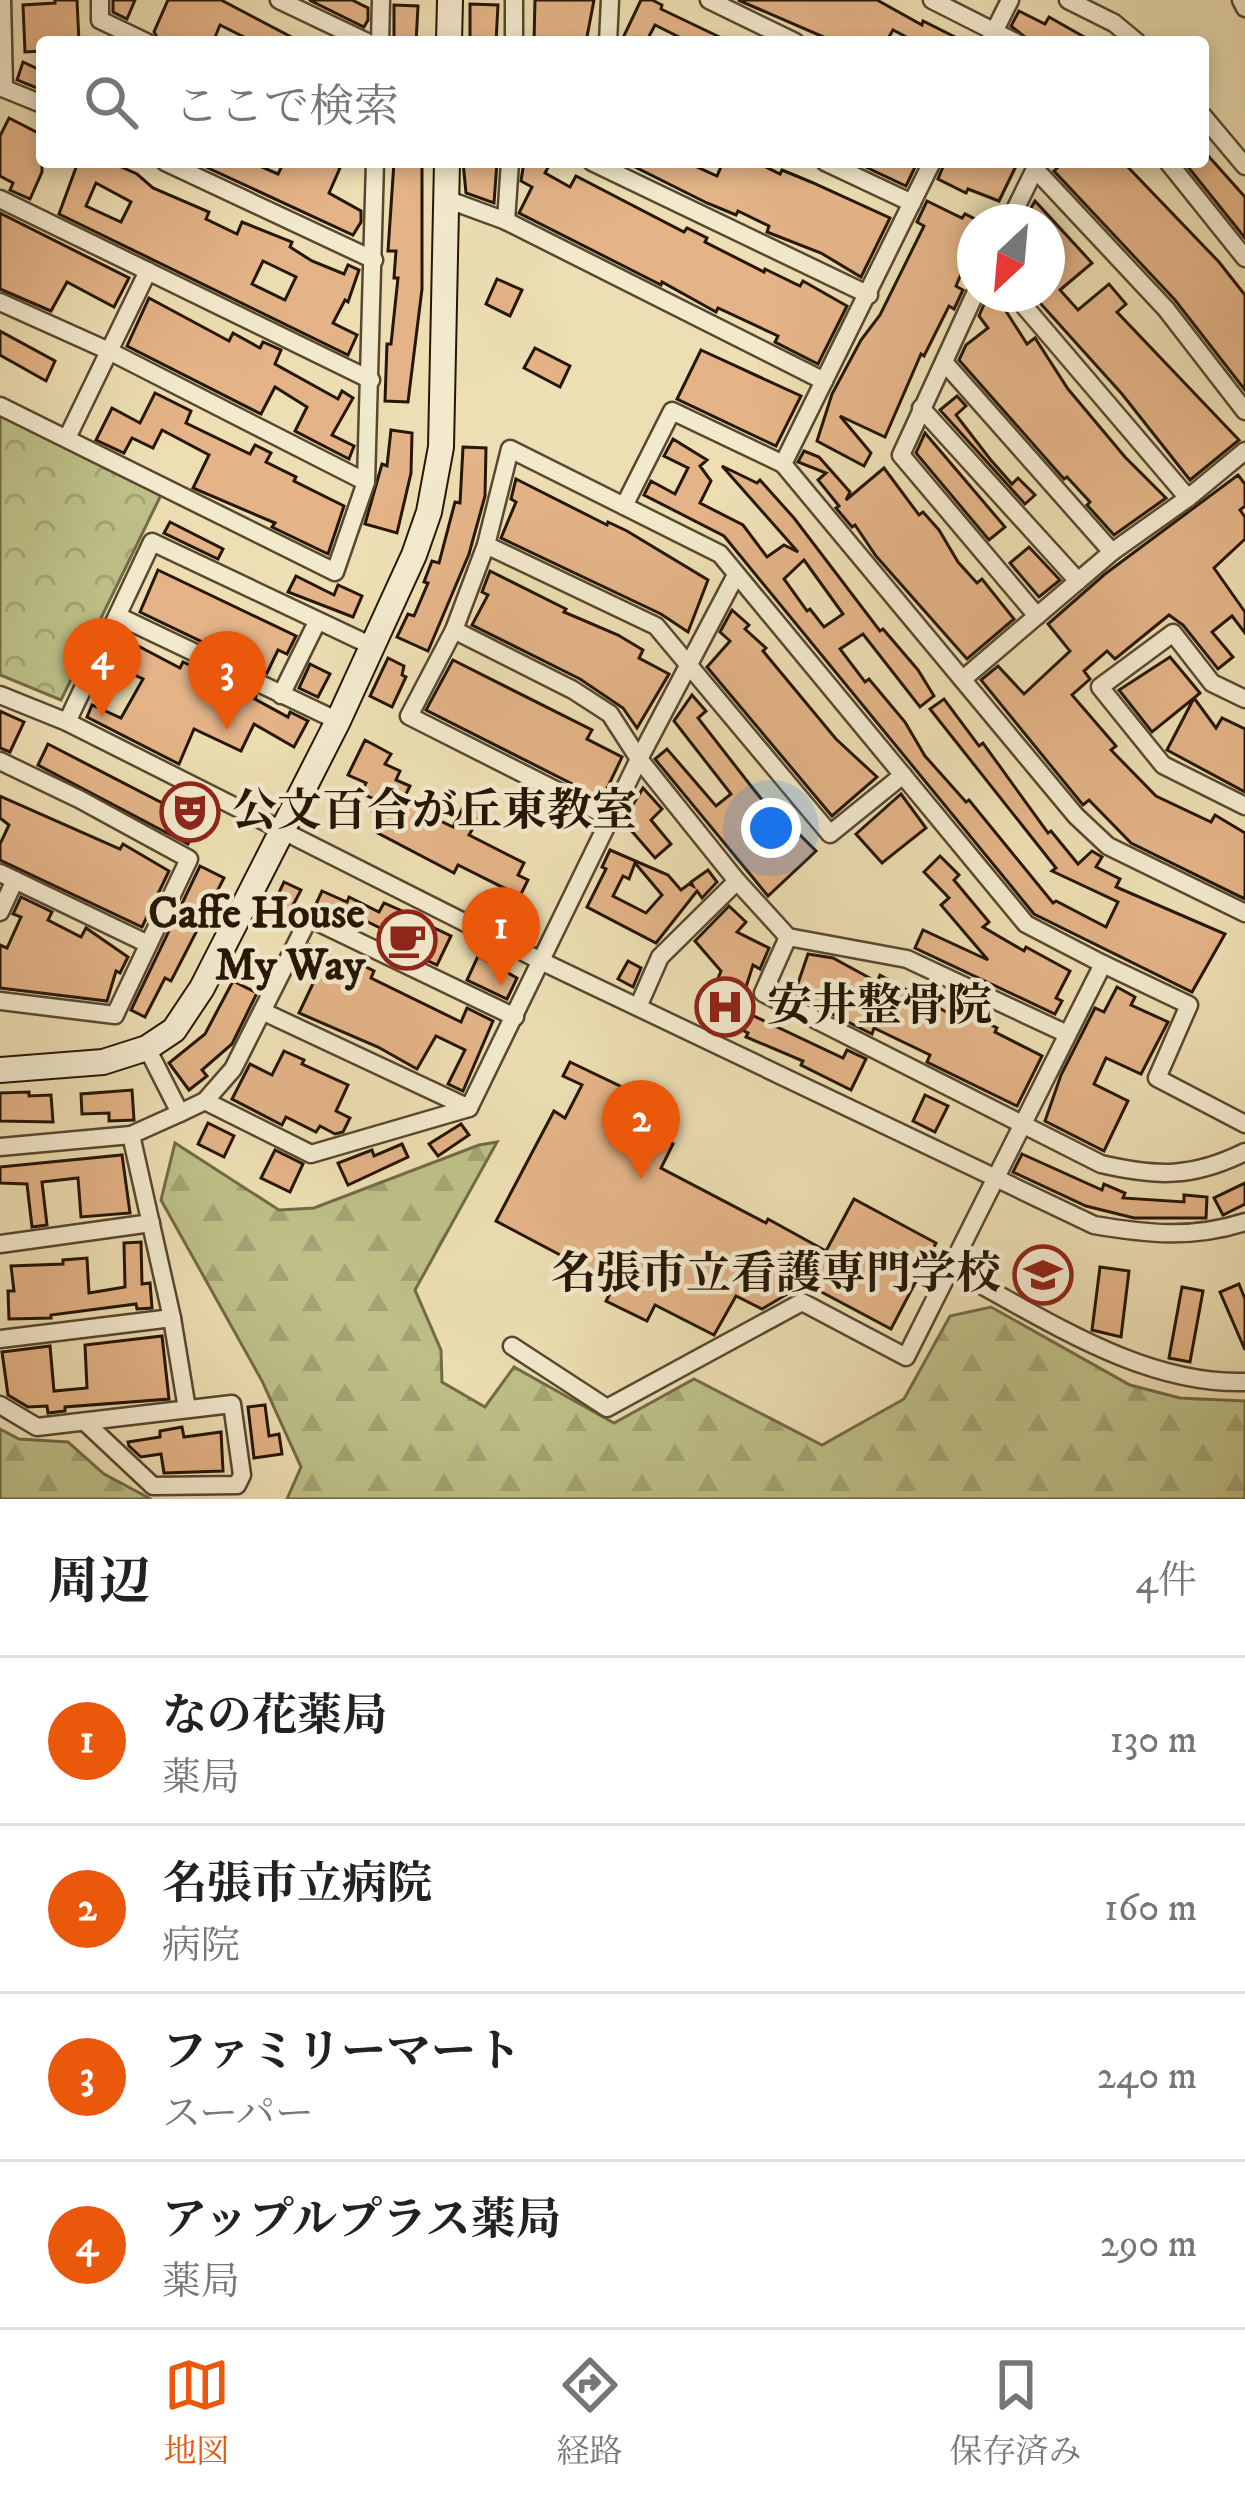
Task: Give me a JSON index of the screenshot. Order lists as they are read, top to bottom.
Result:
{
  "places": {
    "theatre": ["公文百合が丘東教室"],
    "cafe": ["Caffe House My Way"],
    "hospital": ["安井整骨院"],
    "school or university": ["名張市立看護専門学校"]
  },
  "north": "bottom left",
  "page": {
    "search": "ここで検索",
    "pins": [
      "4",
      "3",
      "1",
      "2"
    ],
    "heading": ["周辺", "4件"],
    "list": [
      {
        "mark": "1",
        "name": "なの花薬局",
        "note": "薬局",
        "value": "130 m"
      },
      {
        "mark": "2",
        "name": "名張市立病院",
        "note": "病院",
        "value": "160 m"
      },
      {
        "mark": "3",
        "name": "ファミリーマート",
        "note": "スーパー",
        "value": "240 m"
      },
      {
        "mark": "4",
        "name": "アップルプラス薬局",
        "note": "薬局",
        "value": "290 m"
      }
    ],
    "nav": ["地図", "経路", "保存済み"]
  }
}
